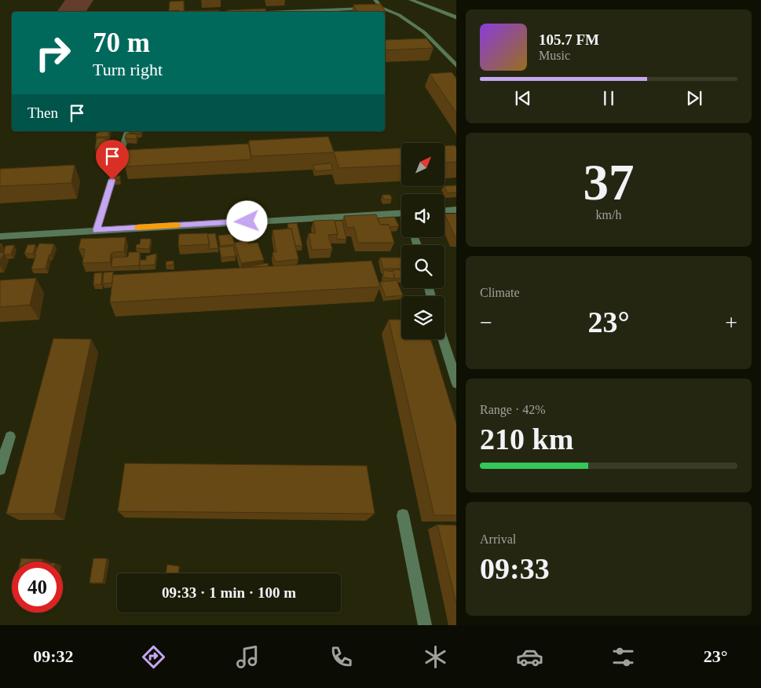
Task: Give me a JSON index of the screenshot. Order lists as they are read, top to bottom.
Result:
{
  "north": "top right",
  "page": {
    "turn": ["70 m", "Turn right"],
    "song": ["105.7 FM", "Music"],
    "then": "Then",
    "tile": [
      ["37", "km/h"],
      "Climate",
      ["Range · 42%", "210 km"],
      ["Arrival", "09:33"]
    ],
    "heat": ["−", "23°", "+"],
    "limit": "40",
    "trip": "09:33 · 1 min · 100 m",
    "tabs": ["09:32", "23°"]
  }
}
